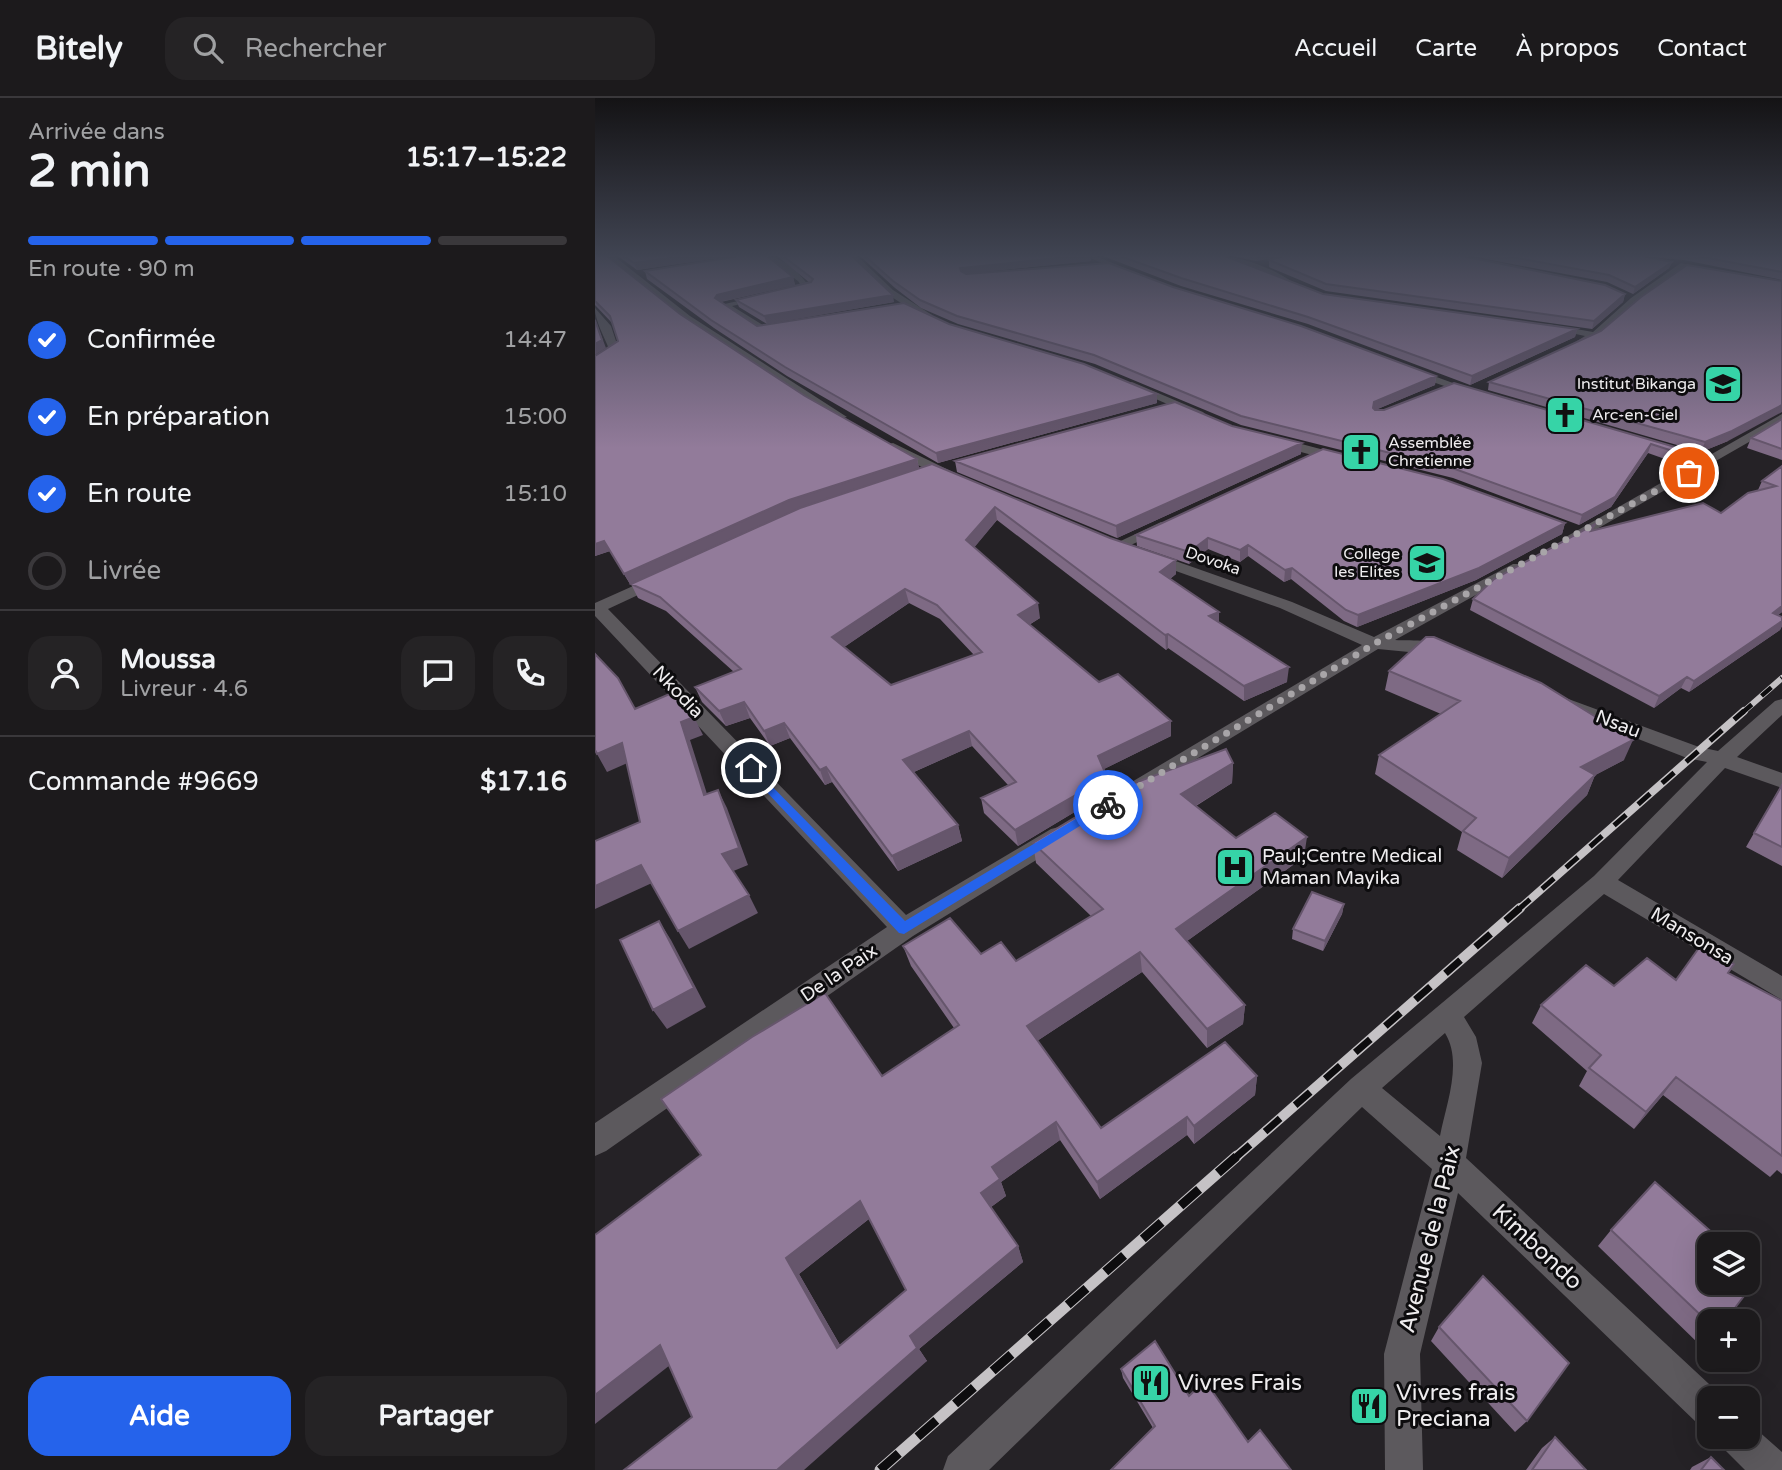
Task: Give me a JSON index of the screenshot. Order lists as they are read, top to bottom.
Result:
{
  "streets": {
    "street": [
      "Dovoka",
      "Nkodia",
      "Nsau",
      "Mansonsa",
      "De la Paix",
      "Avenue de la Paix",
      "Kimbondo"
    ]
  },
  "crossings": [
    ["Nkodia", "De la Paix"],
    ["Avenue de la Paix", "Kimbondo"]
  ],
  "places": {
    "school or university": ["Institut Bikanga", "College les Elites"],
    "church": ["Arc-en-Ciel", "Assemblée Chretienne"],
    "hospital": ["Paul;Centre Medical Maman Mayika"],
    "restaurant": ["Vivres Frais", "Vivres frais Preciana"]
  },
  "page": {
    "header": "Bitely",
    "search": "Rechercher",
    "nav": [
      "Accueil",
      "Carte",
      "À propos",
      "Contact"
    ],
    "heading": ["2 min", "Arrivée dans", "15:17–15:22"],
    "panel": [
      "Moussa",
      "Livreur · 4.6",
      "Commande #9669",
      "$17.16"
    ],
    "bar": "En route · 90 m",
    "list": [
      ["Confirmée", "14:47"],
      ["En préparation", "15:00"],
      ["En route", "15:10"],
      "Livrée"
    ],
    "map_buttons": ["+", "−"],
    "buttons": ["Aide", "Partager"]
  }
}
